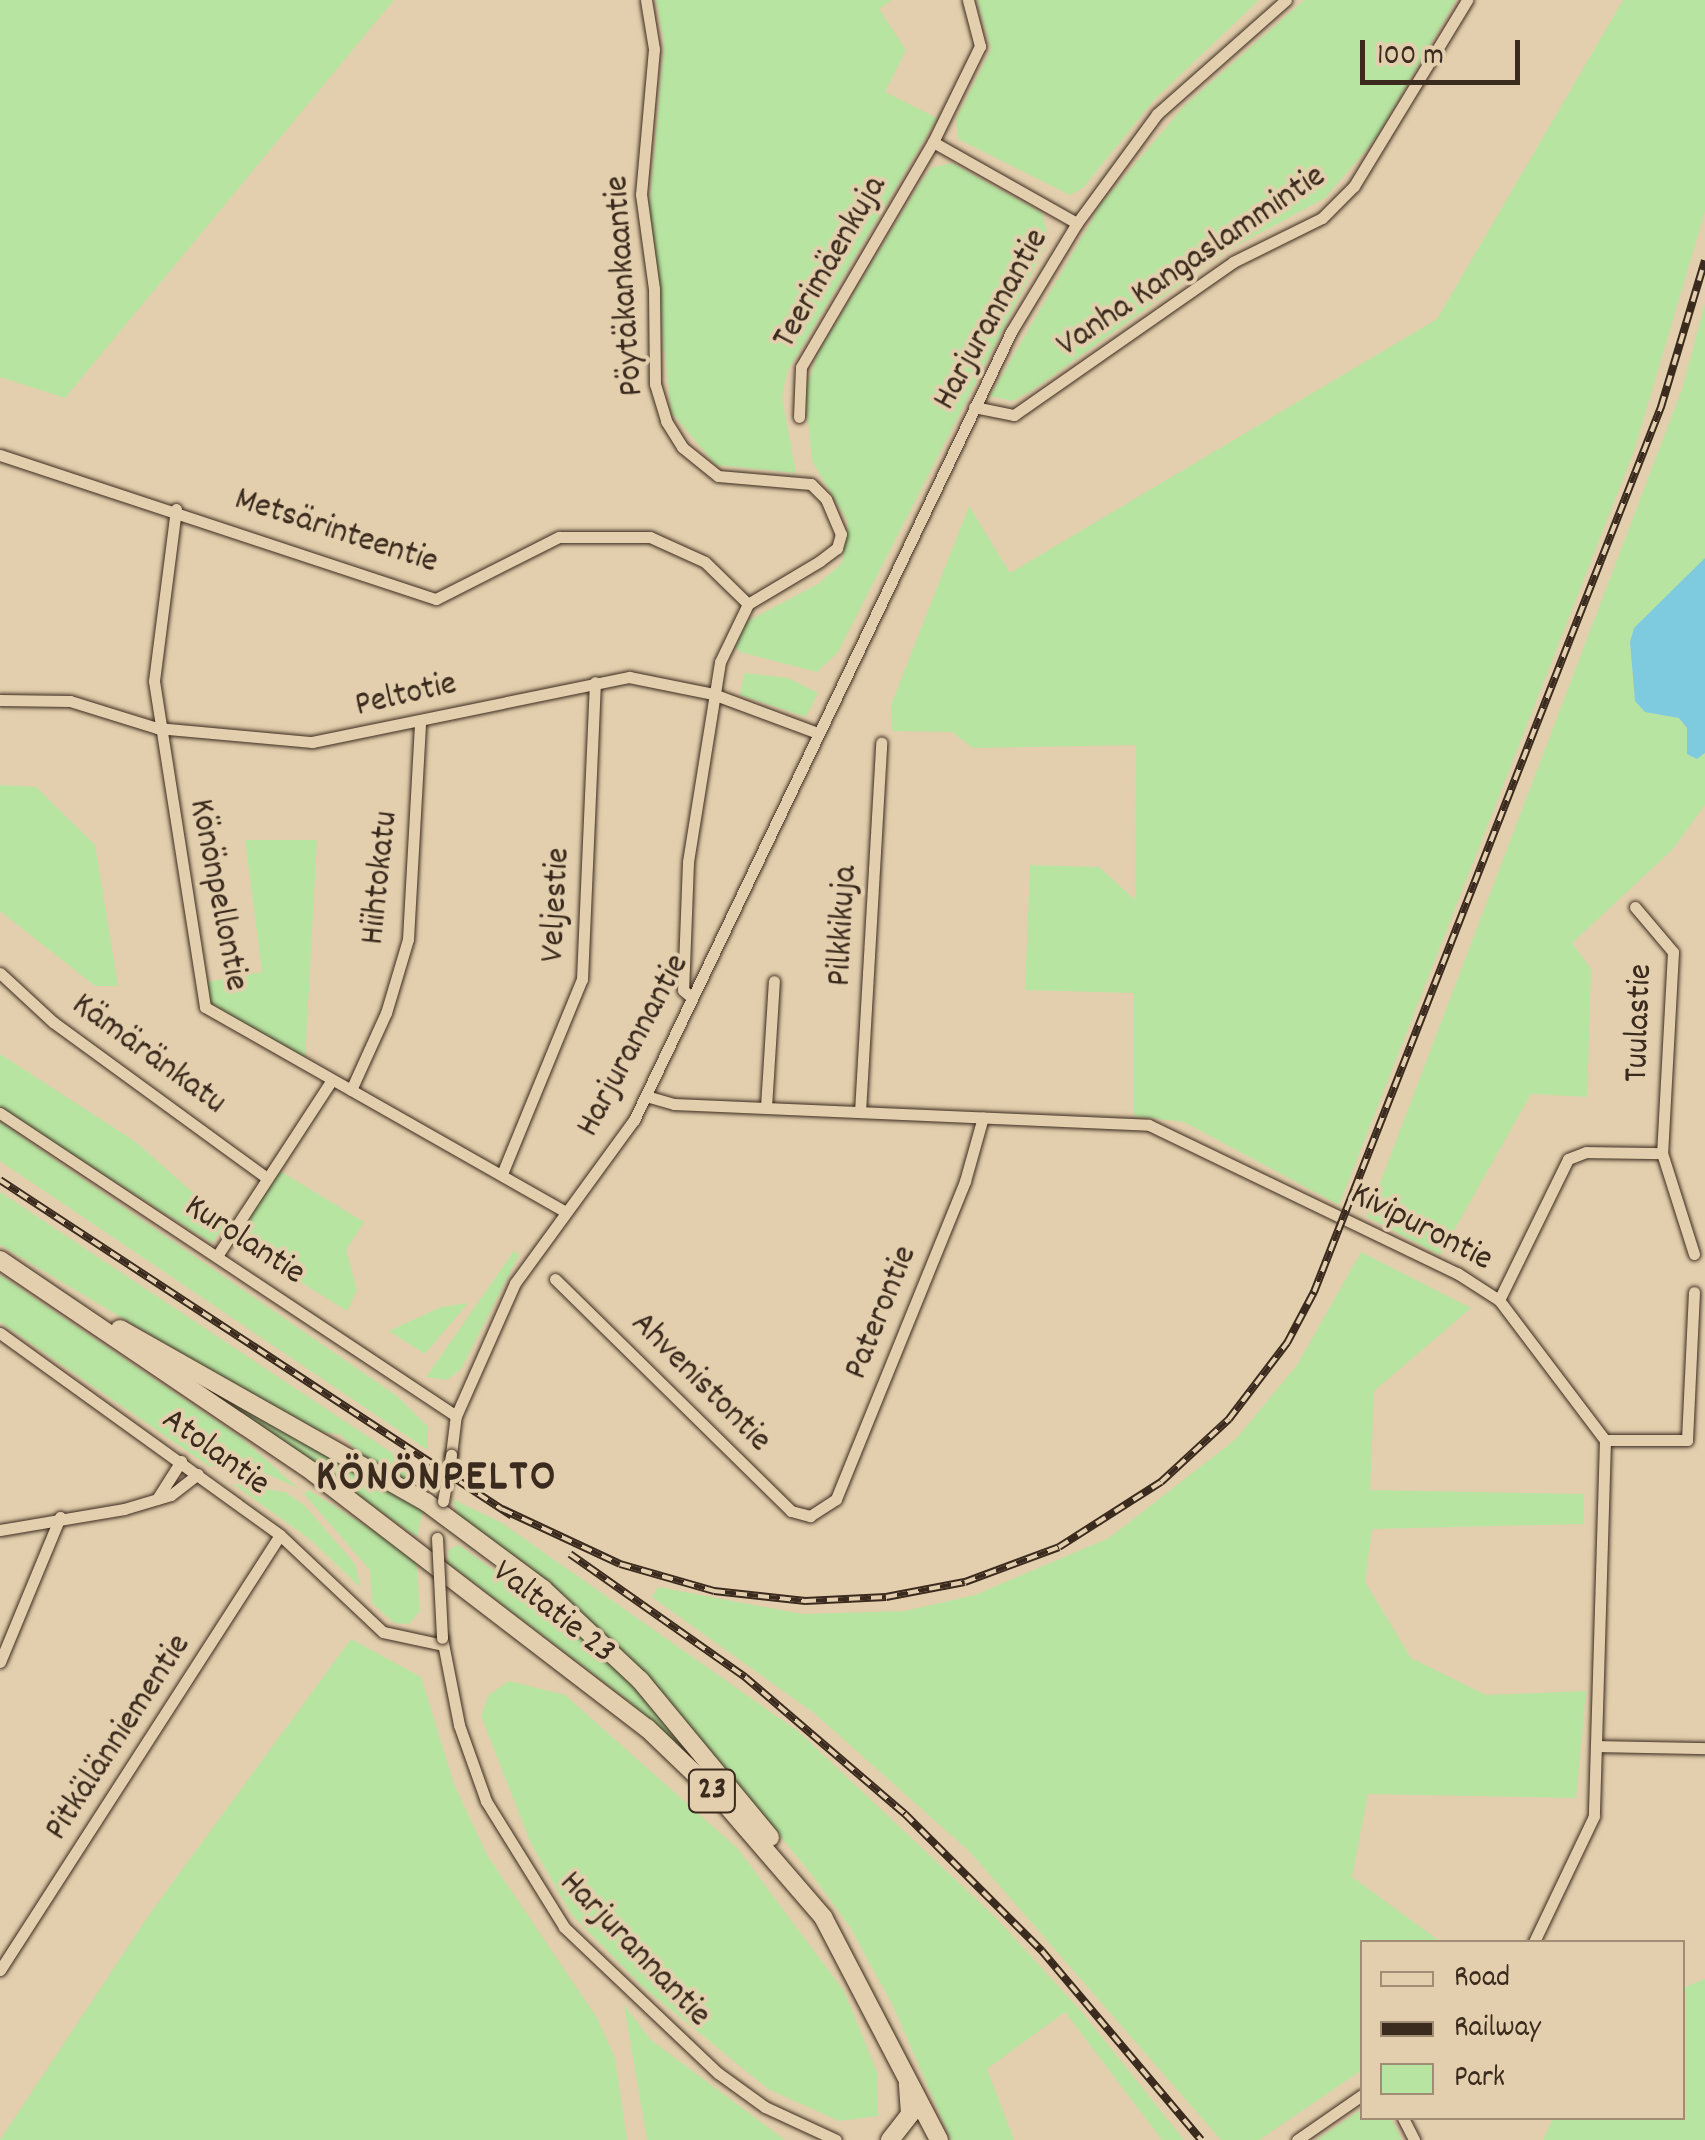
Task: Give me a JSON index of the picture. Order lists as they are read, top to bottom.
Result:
{
  "streets": {
    "highway": ["Valtatie 23", "23"],
    "street": [
      "Vanha Kangaslammintie",
      "Teerimäenkuja",
      "Pöytäkankaantie",
      "Harjurannantie",
      "Metsärinteentie",
      "Peltotie",
      "Hiihtokatu",
      "Könönpellontie",
      "Veljestie",
      "Pilkkikuja",
      "Tuulastie",
      "Kämäränkatu",
      "Kivipurontie",
      "Kurolantie",
      "Paterontie",
      "Ahvenistontie",
      "Atolantie",
      "Pitkälänniementie"
    ]
  },
  "crossings": [
    ["Vanha Kangaslammintie", "Harjurannantie"],
    ["Pöytäkankaantie", "Metsärinteentie"],
    ["Harjurannantie", "Peltotie"],
    ["Harjurannantie", "Könönpellontie"],
    ["Harjurannantie", "Kivipurontie"],
    ["Harjurannantie", "Kurolantie"],
    ["Harjurannantie", "Atolantie"],
    ["Metsärinteentie", "Könönpellontie"],
    ["Peltotie", "Hiihtokatu"],
    ["Peltotie", "Könönpellontie"],
    ["Peltotie", "Veljestie"],
    ["Hiihtokatu", "Könönpellontie"],
    ["Könönpellontie", "Veljestie"],
    ["Pilkkikuja", "Kivipurontie"],
    ["Kivipurontie", "Paterontie"],
    ["Paterontie", "Ahvenistontie"],
    ["Atolantie", "Pitkälänniementie"]
  ],
  "districts": ["KÖNÖNPELTO"],
  "legend": ["Road", "Railway", "Park"],
  "scale_bar": "100 m"
}
